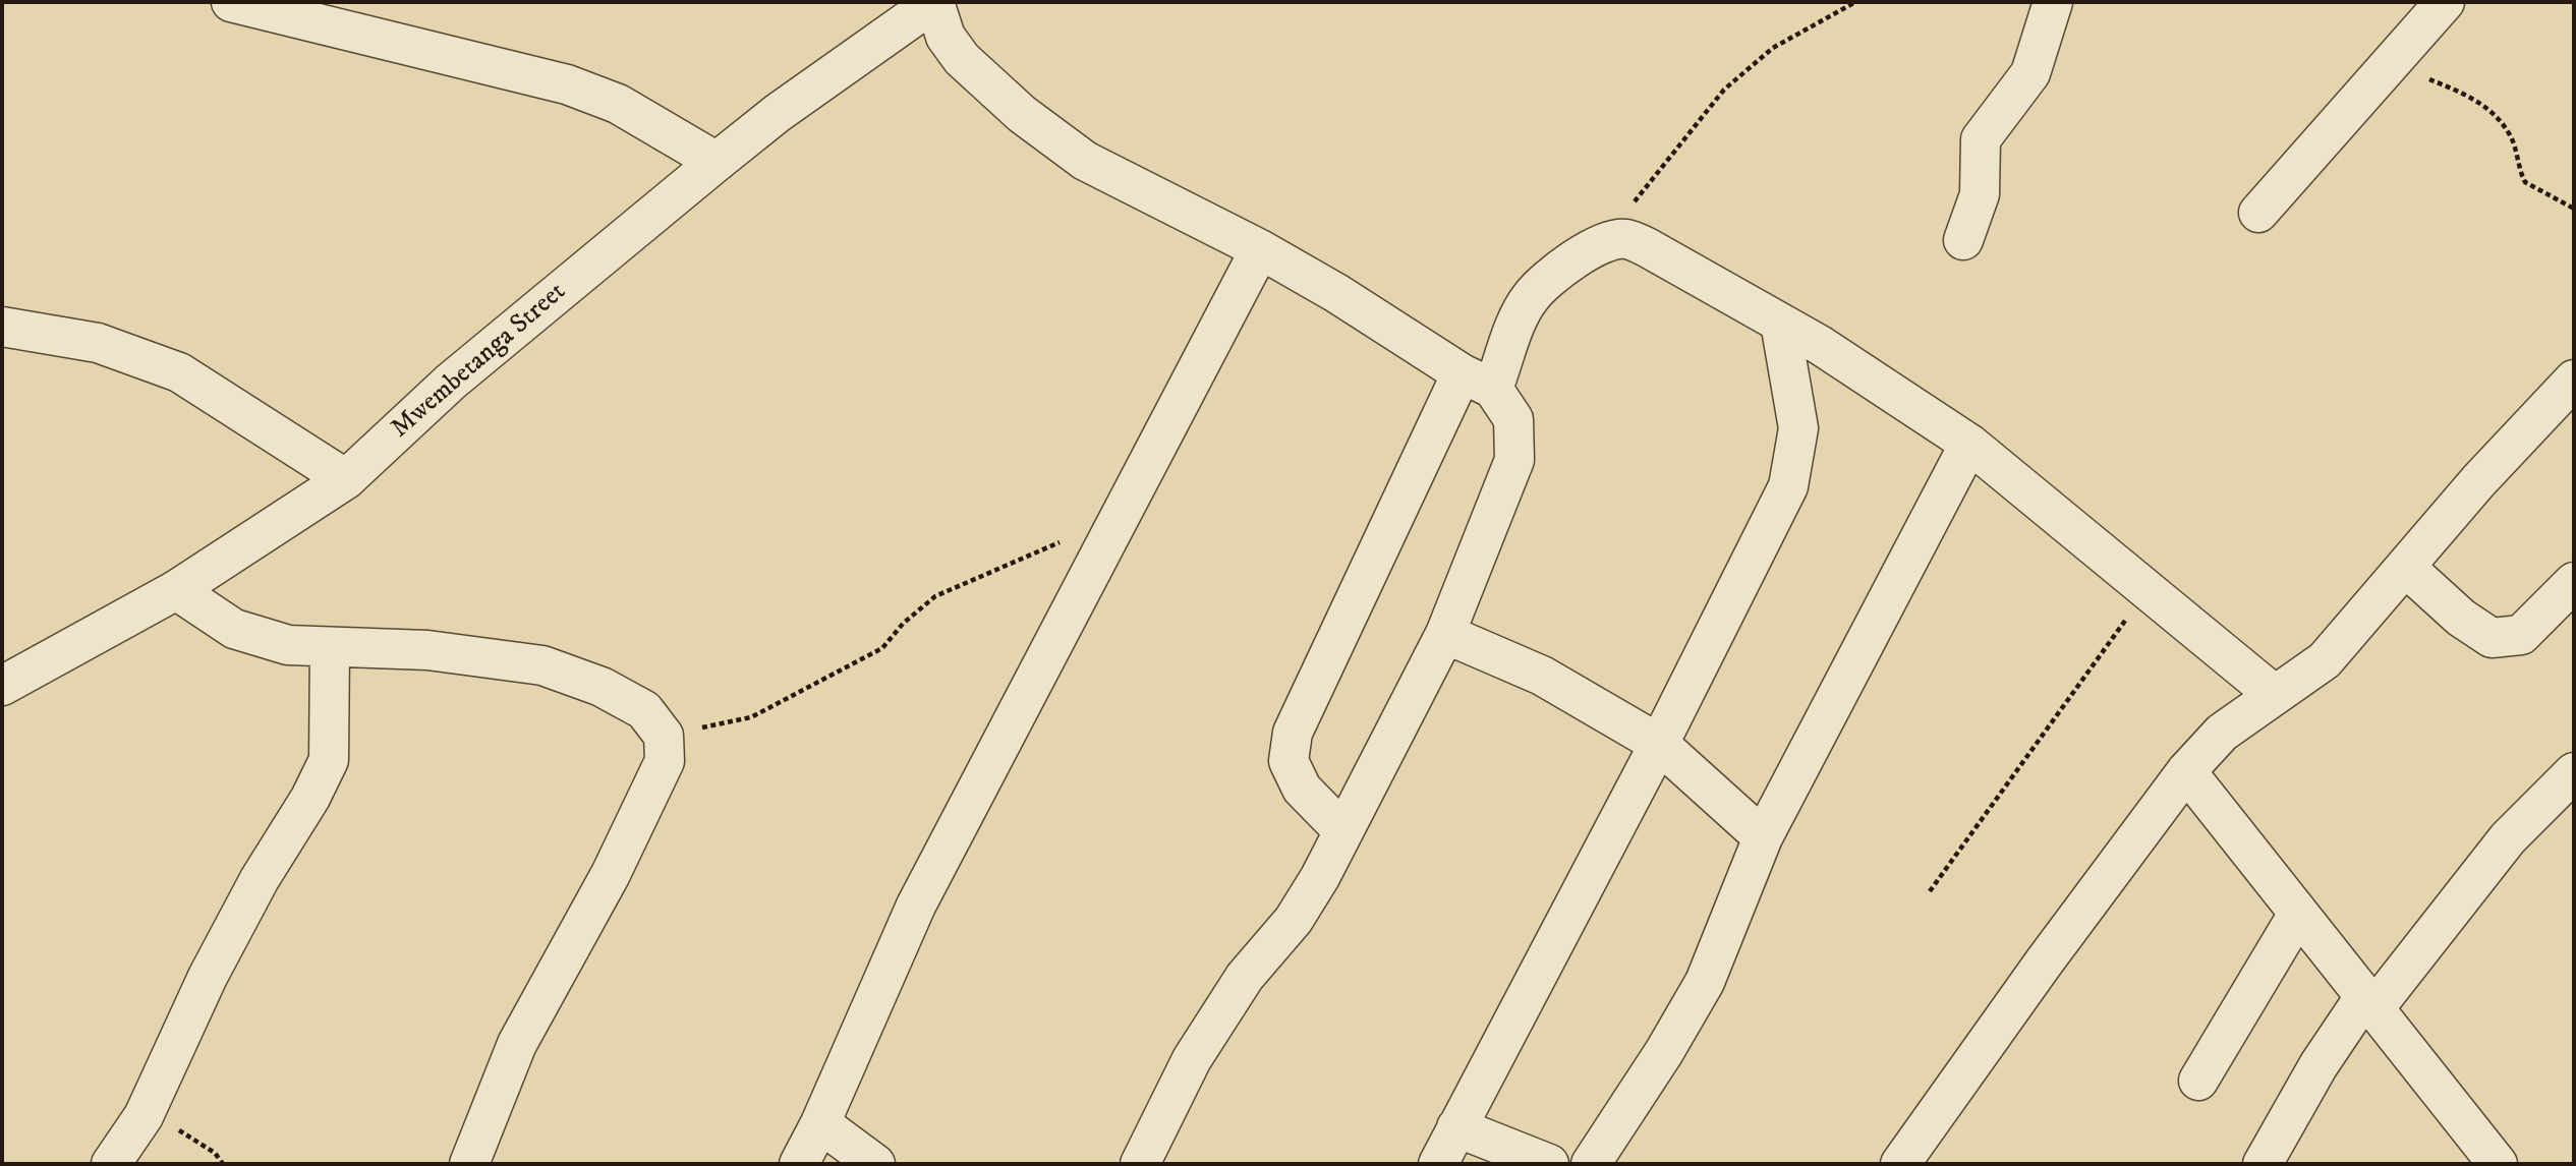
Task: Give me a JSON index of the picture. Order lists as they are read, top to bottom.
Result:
{
  "streets": {
    "street": ["Mwembetanga Street"]
  }
}
